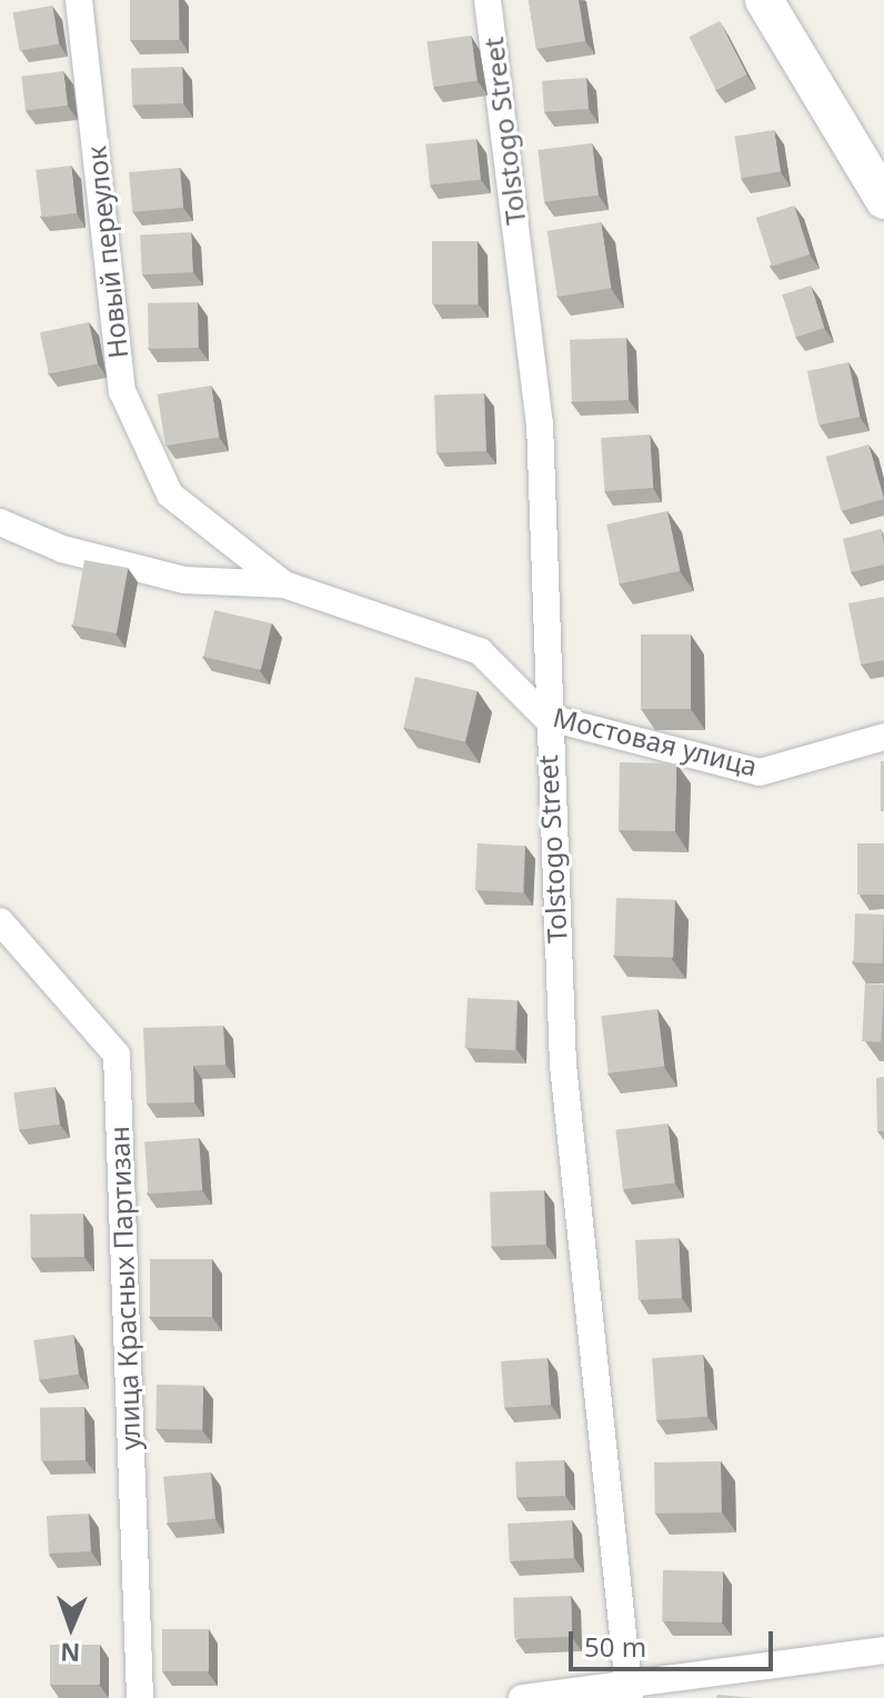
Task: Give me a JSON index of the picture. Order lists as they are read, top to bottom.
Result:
{
  "streets": {
    "street": [
      "Tolstogo Street",
      "Новый переулок",
      "Мостовая улица",
      "улица Красных Партизан"
    ]
  },
  "crossings": [
    ["Tolstogo Street", "Мостовая улица"],
    ["Новый переулок", "Мостовая улица"]
  ],
  "scale_bar": "50 m",
  "north": "bottom"
}
